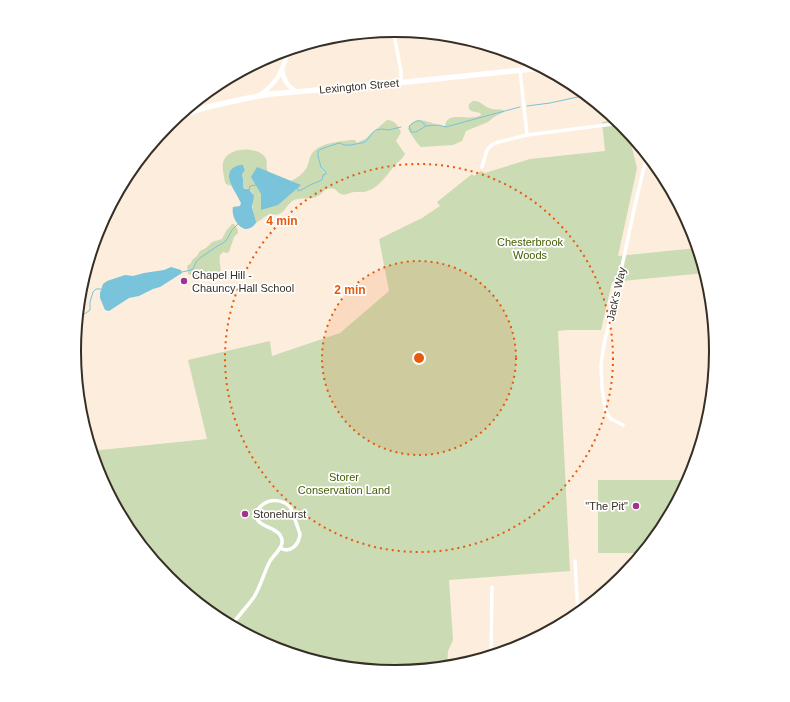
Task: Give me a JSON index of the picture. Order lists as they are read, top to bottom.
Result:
{
  "streets": {
    "main road": ["Lexington Street"],
    "street": ["Jack's Way"]
  },
  "parks": ["Chesterbrook Woods", "Storer Conservation Land"],
  "places": ["Chapel Hill - Chauncy Hall School", "\"The Pit\"", "Stonehurst"],
  "rings": ["4 min", "2 min"]
}
